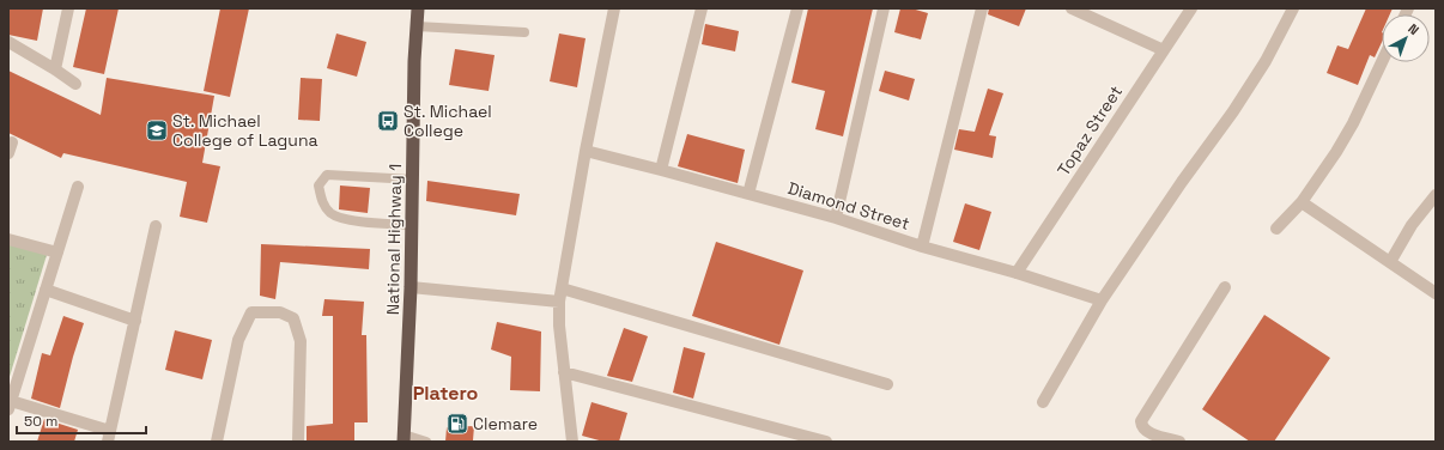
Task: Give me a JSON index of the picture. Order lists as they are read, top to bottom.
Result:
{
  "streets": {
    "highway": ["National Highway 1"],
    "street": ["Topaz Street", "Diamond Street"]
  },
  "crossings": [
    ["Topaz Street", "Diamond Street"]
  ],
  "districts": ["Platero"],
  "places": {
    "bus stop": ["St. Michael College"],
    "school or university": ["St. Michael College of Laguna"],
    "fuel station": ["Clemare"]
  },
  "scale_bar": "50 m",
  "north": "top right"
}
